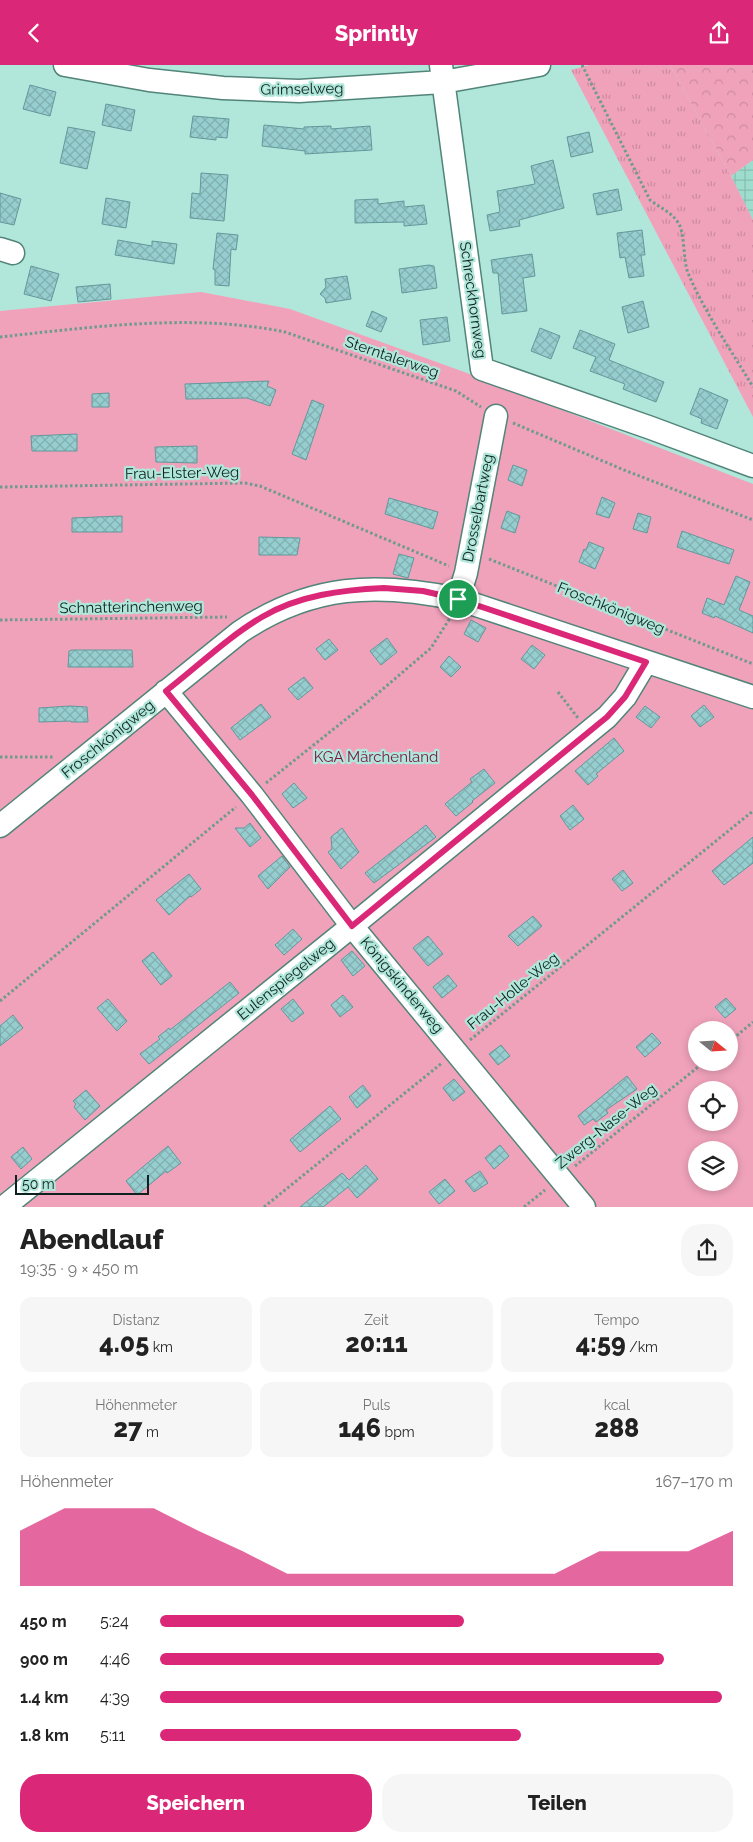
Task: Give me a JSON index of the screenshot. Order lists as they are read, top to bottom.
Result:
{
  "streets": {
    "street": [
      "Grimselweg",
      "Schreckhornweg",
      "Drosselbartweg",
      "Froschkönigweg",
      "Eulenspiegelweg",
      "Königskinderweg"
    ],
    "path": [
      "Sterntalerweg",
      "Frau-Elster-Weg",
      "Schnatterinchenweg",
      "Frau-Holle-Weg",
      "Zwerg-Nase-Weg"
    ]
  },
  "crossings": [
    ["Grimselweg", "Schreckhornweg"],
    ["Sterntalerweg", "Drosselbartweg"],
    ["Frau-Elster-Weg", "Drosselbartweg"],
    ["Drosselbartweg", "Froschkönigweg"],
    ["Schnatterinchenweg", "Froschkönigweg"],
    ["Froschkönigweg", "Eulenspiegelweg"],
    ["Froschkönigweg", "Königskinderweg"],
    ["Eulenspiegelweg", "Königskinderweg"],
    ["Königskinderweg", "Frau-Holle-Weg"],
    ["Königskinderweg", "Zwerg-Nase-Weg"]
  ],
  "parks": ["KGA Märchenland"],
  "scale_bar": "50 m",
  "north": "right",
  "page": {
    "header": "Sprintly",
    "scale": "50 m",
    "heading": ["Abendlauf", "19:35 · 9 × 450 m"],
    "stats": [
      ["Distanz", "4.05 km"],
      ["Zeit", "20:11"],
      ["Tempo", "4:59 /km"],
      ["Höhenmeter", "27 m"],
      ["Puls", "146 bpm"],
      ["kcal", "288"]
    ],
    "chart": ["Höhenmeter", "167–170 m"],
    "list": [
      {
        "name": "450 m",
        "note": "5:24"
      },
      {
        "name": "900 m",
        "note": "4:46"
      },
      {
        "name": "1.4 km",
        "note": "4:39"
      },
      {
        "name": "1.8 km",
        "note": "5:11"
      }
    ],
    "buttons": ["Speichern", "Teilen"]
  }
}
